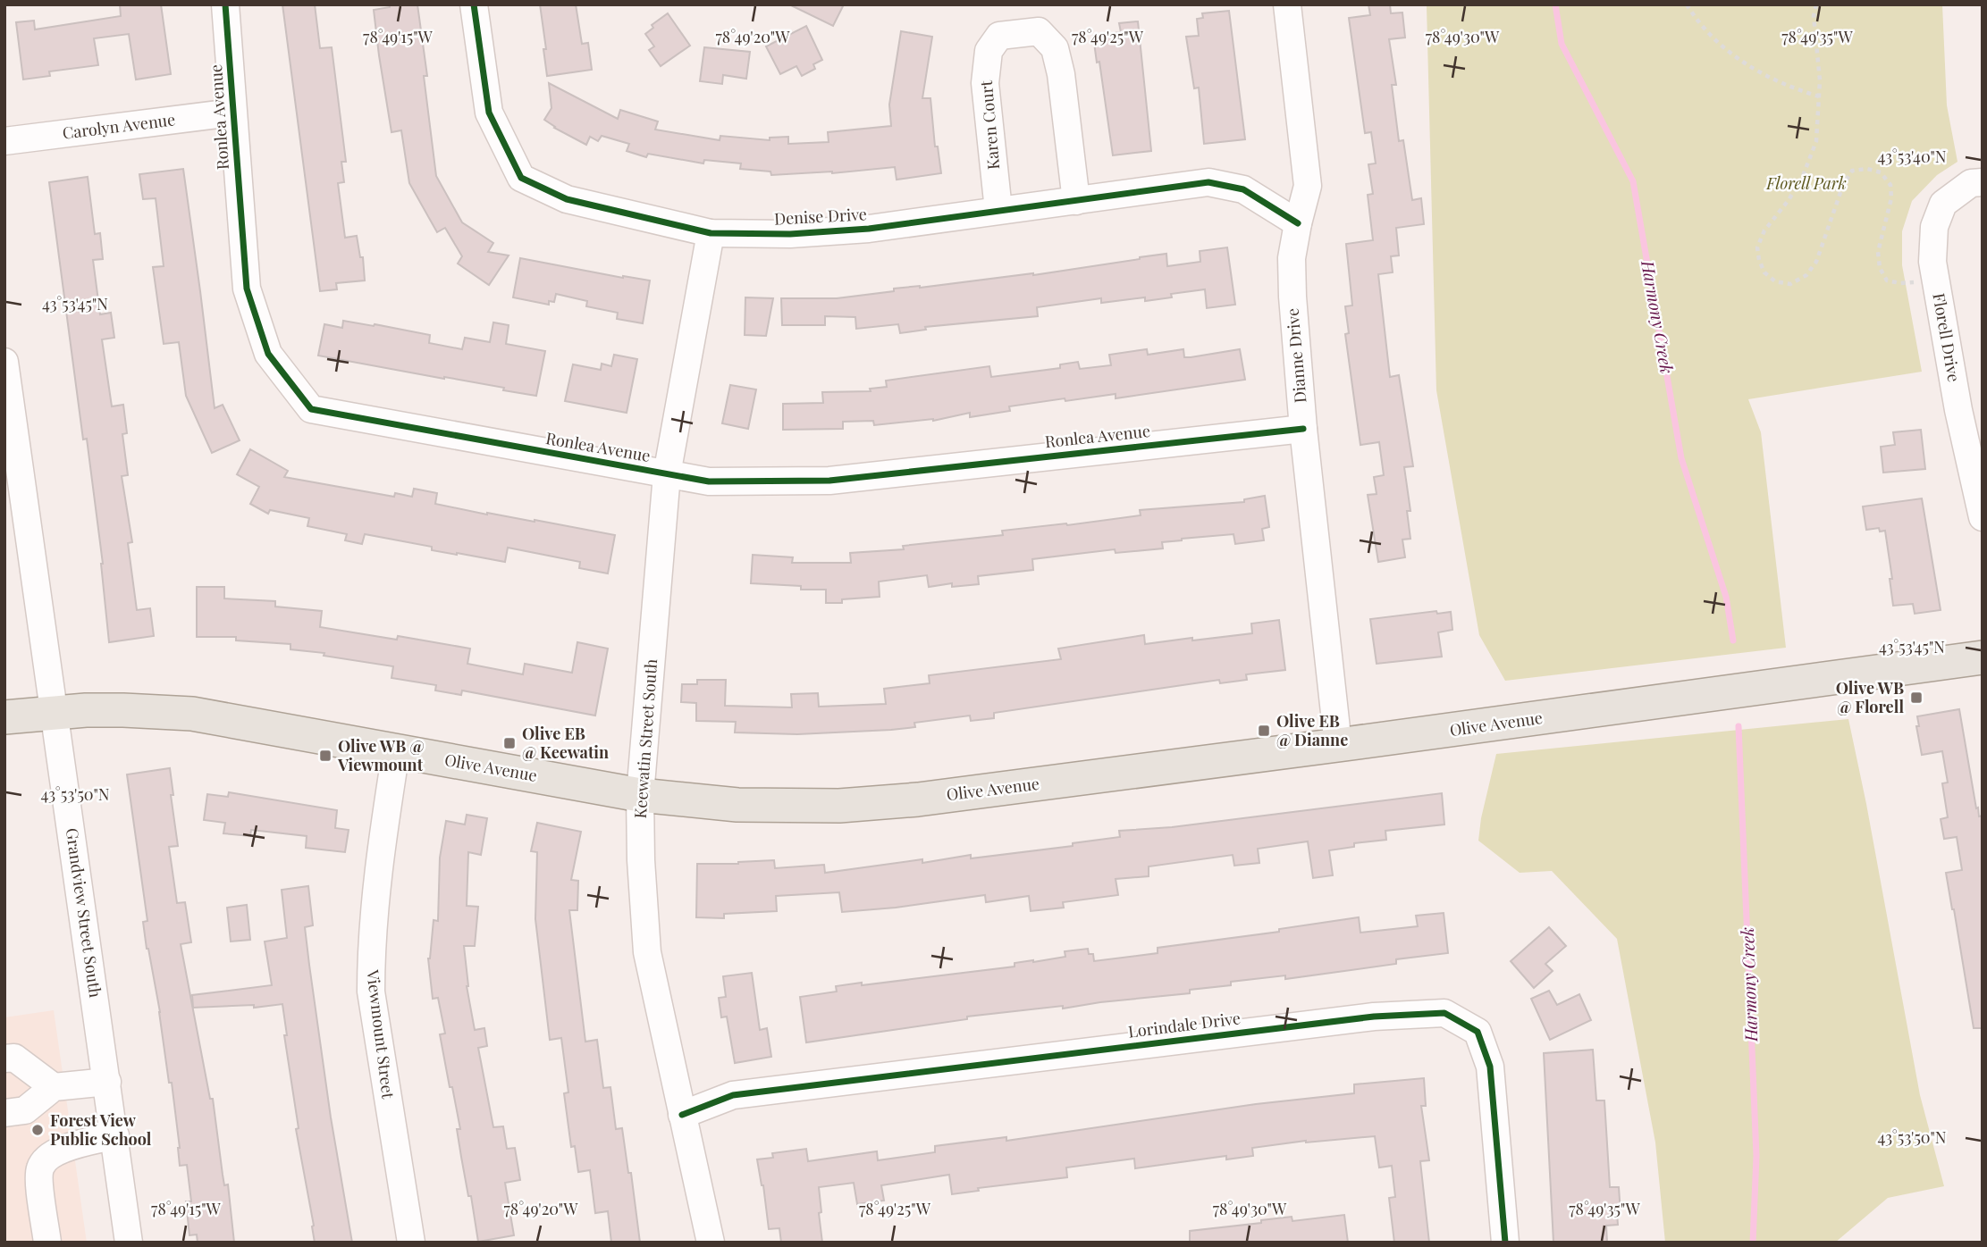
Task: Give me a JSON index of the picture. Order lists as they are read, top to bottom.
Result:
{
  "streets": {
    "main road": ["Olive Avenue"],
    "street": [
      "Ronlea Avenue",
      "Karen Court",
      "Carolyn Avenue",
      "Denise Drive",
      "Florell Drive",
      "Dianne Drive",
      "Keewatin Street South",
      "Grandview Street South",
      "Lorindale Drive",
      "Viewmount Street"
    ]
  },
  "crossings": [
    ["Ronlea Avenue", "Carolyn Avenue"],
    ["Ronlea Avenue", "Dianne Drive"],
    ["Ronlea Avenue", "Keewatin Street South"],
    ["Karen Court", "Denise Drive"],
    ["Denise Drive", "Dianne Drive"],
    ["Denise Drive", "Keewatin Street South"],
    ["Dianne Drive", "Olive Avenue"],
    ["Olive Avenue", "Keewatin Street South"],
    ["Olive Avenue", "Grandview Street South"],
    ["Olive Avenue", "Viewmount Street"],
    ["Keewatin Street South", "Lorindale Drive"]
  ],
  "water": ["Harmony Creek"],
  "parks": ["Florell Park"],
  "places": {
    "transit": [
      "Olive WB @ Florell",
      "Olive EB @ Dianne",
      "Olive EB @ Keewatin",
      "Olive WB @ Viewmount"
    ],
    "other": ["Forest View Public School"]
  },
  "coordinates": [
    "78°49'15\"W",
    "78°49'20\"W",
    "78°49'25\"W",
    "78°49'30\"W",
    "78°49'35\"W",
    "43°53'40\"N",
    "43°53'45\"N",
    "43°53'50\"N"
  ]
}
